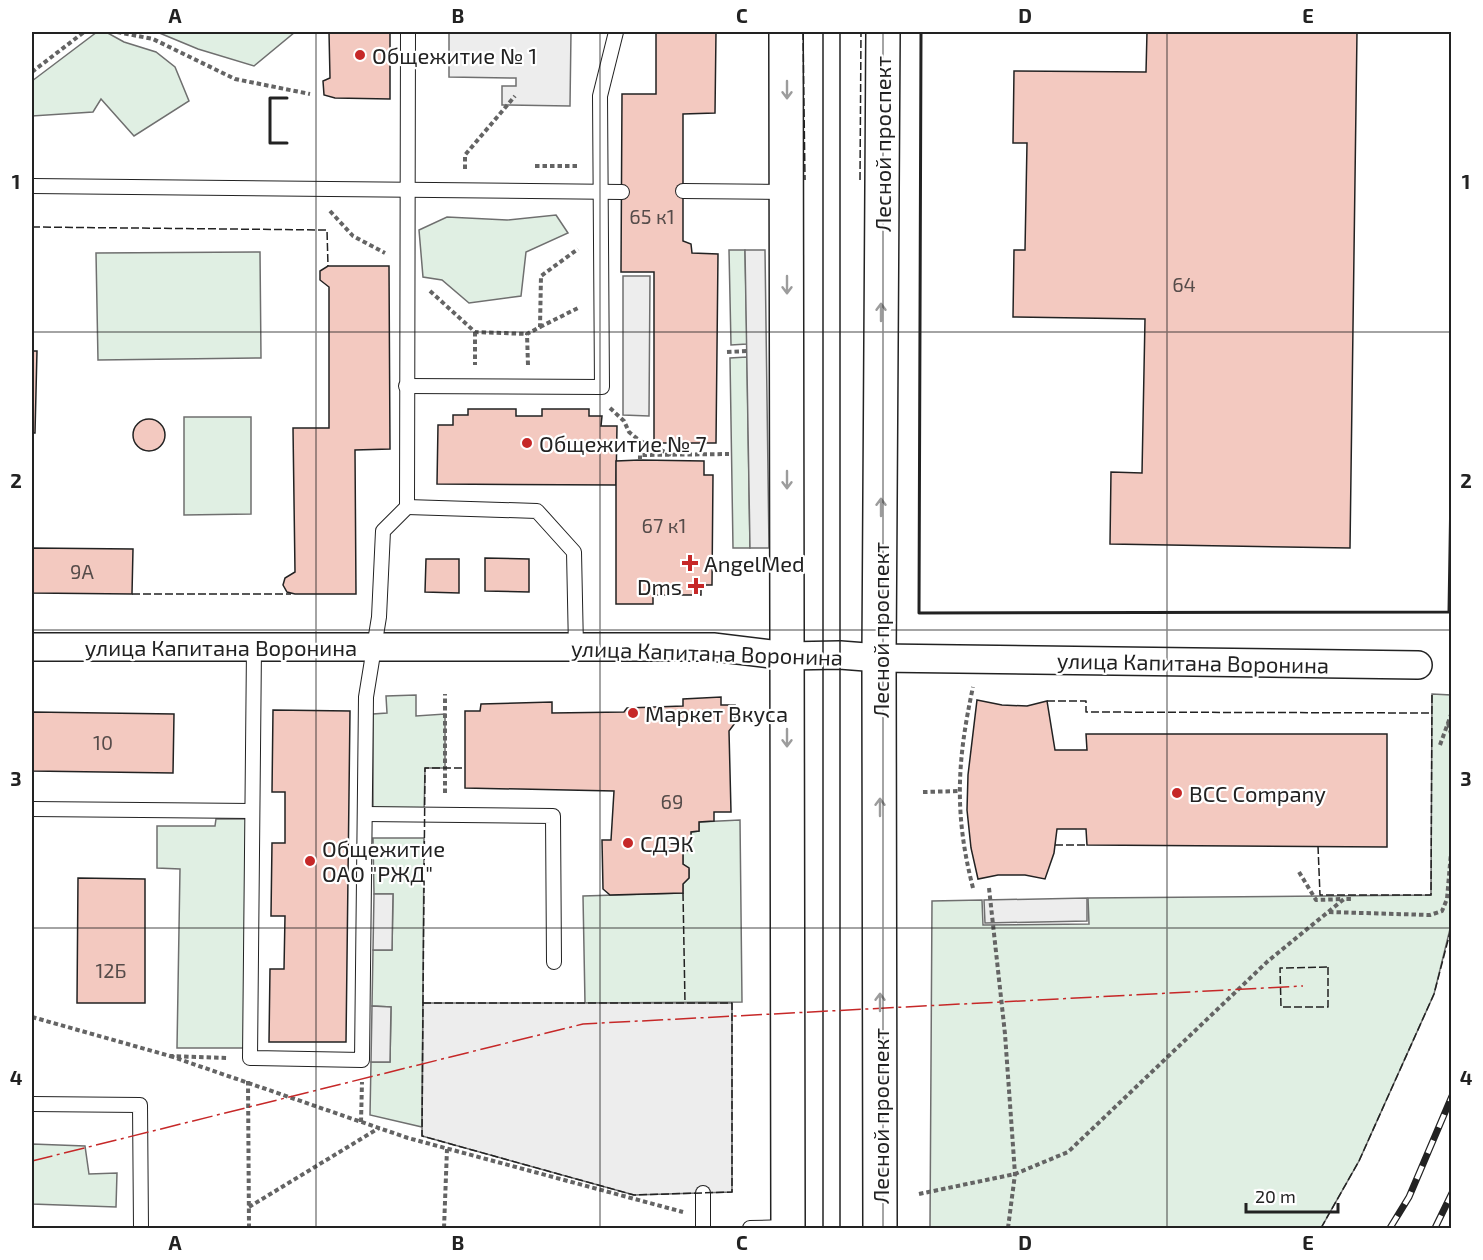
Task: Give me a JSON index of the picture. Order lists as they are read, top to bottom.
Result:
{
  "streets": {
    "main road": ["Лесной проспект"],
    "street": ["улица Капитана Воронина"]
  },
  "crossings": [
    ["Лесной проспект", "улица Капитана Воронина"]
  ],
  "places": {
    "other": [
      "Общежитие № 1",
      "Общежитие № 7",
      "Маркет Вкуса",
      "BCC Company",
      "СДЭК",
      "Общежитие ОАО \"РЖД\""
    ],
    "health": ["AngelMed", "Dms"]
  },
  "house_numbers": [
    "65 к1",
    "64",
    "67 к1",
    "9А",
    "10",
    "69",
    "12Б"
  ],
  "scale_bar": "20 m",
  "grid": {
    "columns": [
      "A",
      "B",
      "C",
      "D",
      "E"
    ],
    "rows": [
      "1",
      "2",
      "3",
      "4"
    ]
  }
}
